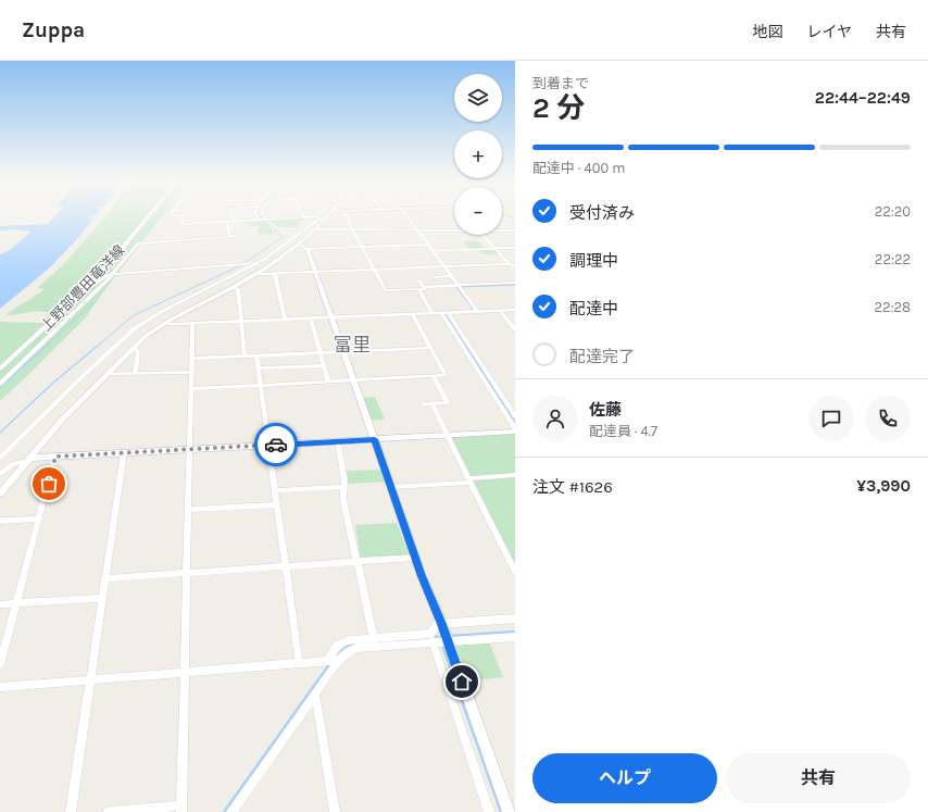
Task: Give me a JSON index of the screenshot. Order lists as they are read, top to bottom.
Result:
{
  "streets": {
    "street": ["上野部豊田竜洋線"]
  },
  "districts": ["富里"],
  "page": {
    "header": "Zuppa",
    "nav": ["地図", "レイヤ", "共有"],
    "heading": ["2 分", "到着まで", "22:44–22:49"],
    "panel": [
      "佐藤",
      "配達員 · 4.7",
      "注文 #1626",
      "¥3,990"
    ],
    "map_buttons": ["+", "−"],
    "bar": "配達中 · 400 m",
    "list": [
      ["受付済み", "22:20"],
      ["調理中", "22:22"],
      ["配達中", "22:28"],
      "配達完了"
    ],
    "buttons": ["ヘルプ", "共有"]
  }
}
